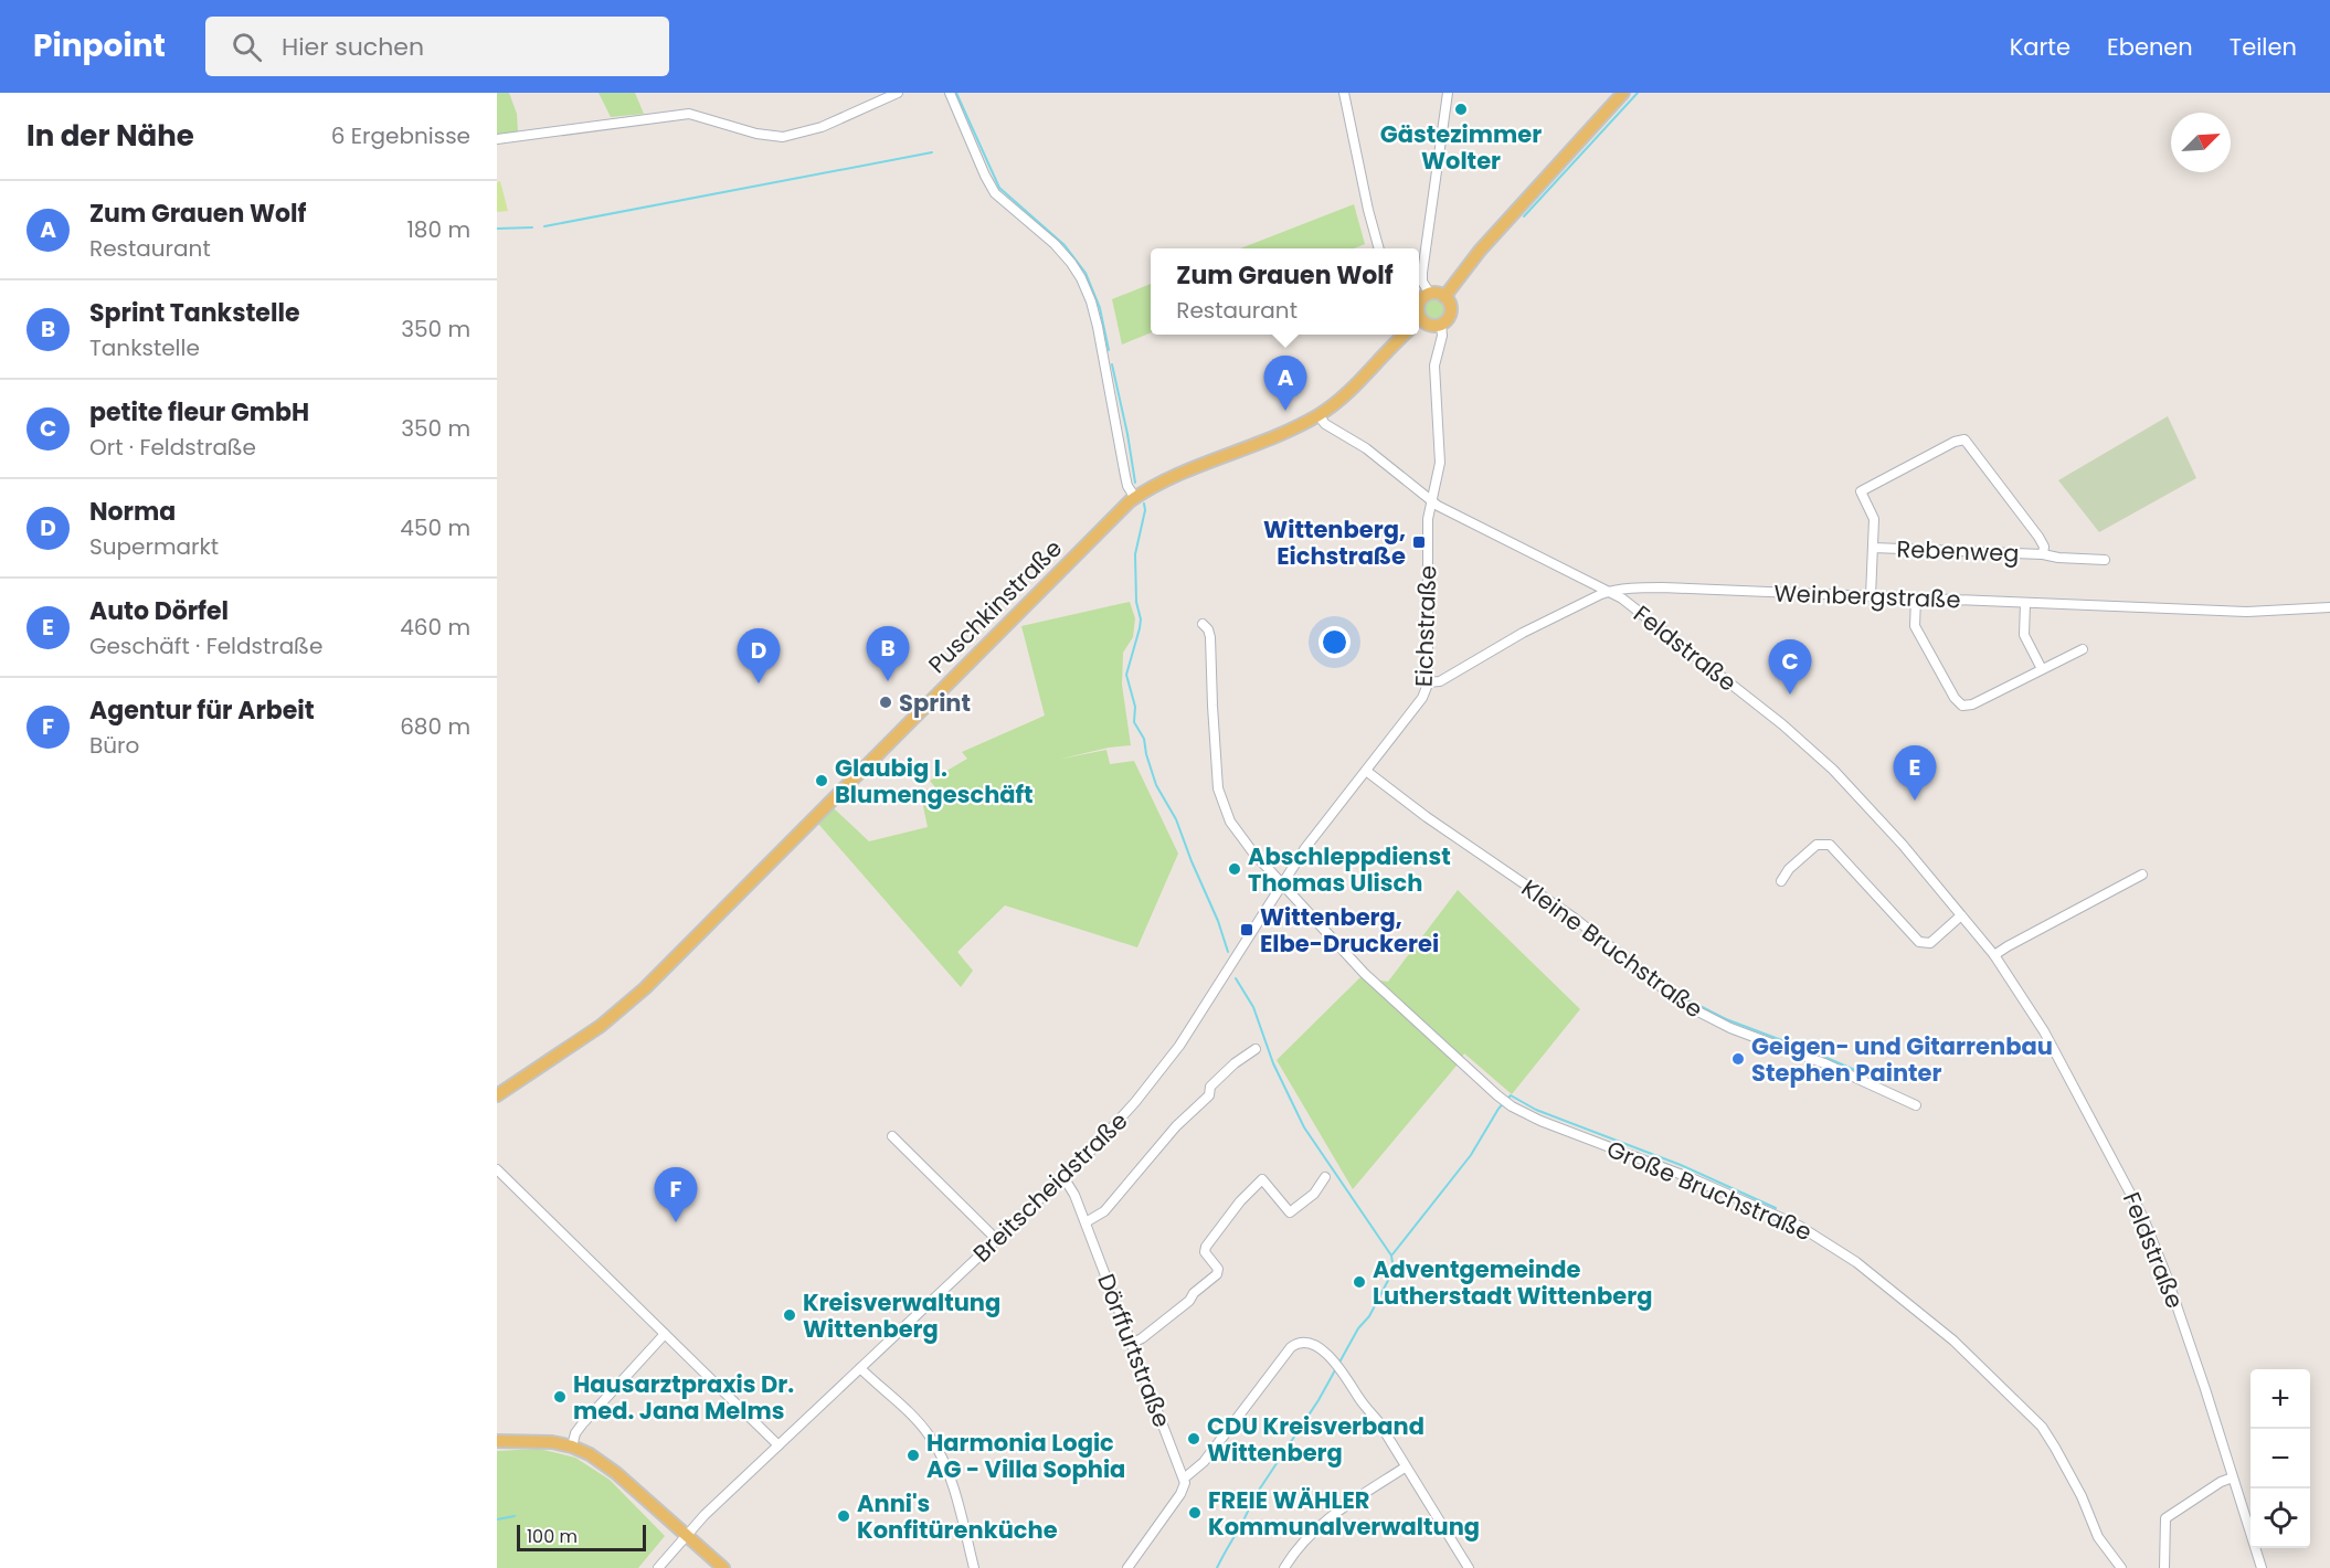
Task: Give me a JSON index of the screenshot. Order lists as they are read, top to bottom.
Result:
{
  "streets": {
    "main road": ["Puschkinstraße"],
    "street": [
      "Rebenweg",
      "Weinbergstraße",
      "Eichstraße",
      "Feldstraße",
      "Kleine Bruchstraße",
      "Breitscheidstraße",
      "Große Bruchstraße",
      "Dörffurtstraße"
    ]
  },
  "crossings": [
    ["Rebenweg", "Weinbergstraße"],
    ["Weinbergstraße", "Eichstraße"],
    ["Weinbergstraße", "Feldstraße"],
    ["Puschkinstraße", "Feldstraße"],
    ["Eichstraße", "Feldstraße"],
    ["Eichstraße", "Kleine Bruchstraße"],
    ["Eichstraße", "Breitscheidstraße"],
    ["Eichstraße", "Große Bruchstraße"],
    ["Breitscheidstraße", "Große Bruchstraße"],
    ["Breitscheidstraße", "Dörffurtstraße"]
  ],
  "places": {
    "other": [
      "Gästezimmer Wolter",
      "Sprint",
      "Glaubig I. Blumengeschäft",
      "Abschleppdienst Thomas Ulisch",
      "Geigen- und Gitarrenbau Stephen Painter",
      "Adventgemeinde Lutherstadt Wittenberg",
      "Kreisverwaltung Wittenberg",
      "Hausarztpraxis Dr. med. Jana Melms",
      "CDU Kreisverband Wittenberg",
      "Harmonia Logic AG - Villa Sophia",
      "FREIE WÄHLER Kommunalverwaltung",
      "Anni's Konfitürenküche"
    ],
    "transit": ["Wittenberg, Eichstraße", "Wittenberg, Elbe-Druckerei"]
  },
  "scale_bar": "100 m",
  "north": "top right",
  "page": {
    "header": "Pinpoint",
    "search": "Hier suchen",
    "nav": ["Karte", "Ebenen", "Teilen"],
    "heading": ["In der Nähe", "6 Ergebnisse"],
    "list": [
      {
        "mark": "A",
        "name": "Zum Grauen Wolf",
        "note": "Restaurant",
        "value": "180 m"
      },
      {
        "mark": "B",
        "name": "Sprint Tankstelle",
        "note": "Tankstelle",
        "value": "350 m"
      },
      {
        "mark": "C",
        "name": "petite fleur GmbH",
        "note": "Ort · Feldstraße",
        "value": "350 m"
      },
      {
        "mark": "D",
        "name": "Norma",
        "note": "Supermarkt",
        "value": "450 m"
      },
      {
        "mark": "E",
        "name": "Auto Dörfel",
        "note": "Geschäft · Feldstraße",
        "value": "460 m"
      },
      {
        "mark": "F",
        "name": "Agentur für Arbeit",
        "note": "Büro",
        "value": "680 m"
      }
    ],
    "popup": ["Zum Grauen Wolf", "Restaurant"],
    "pins": [
      "A",
      "B",
      "D",
      "C",
      "E",
      "F"
    ],
    "map_buttons": ["+", "−"],
    "scale": "100 m"
  }
}
